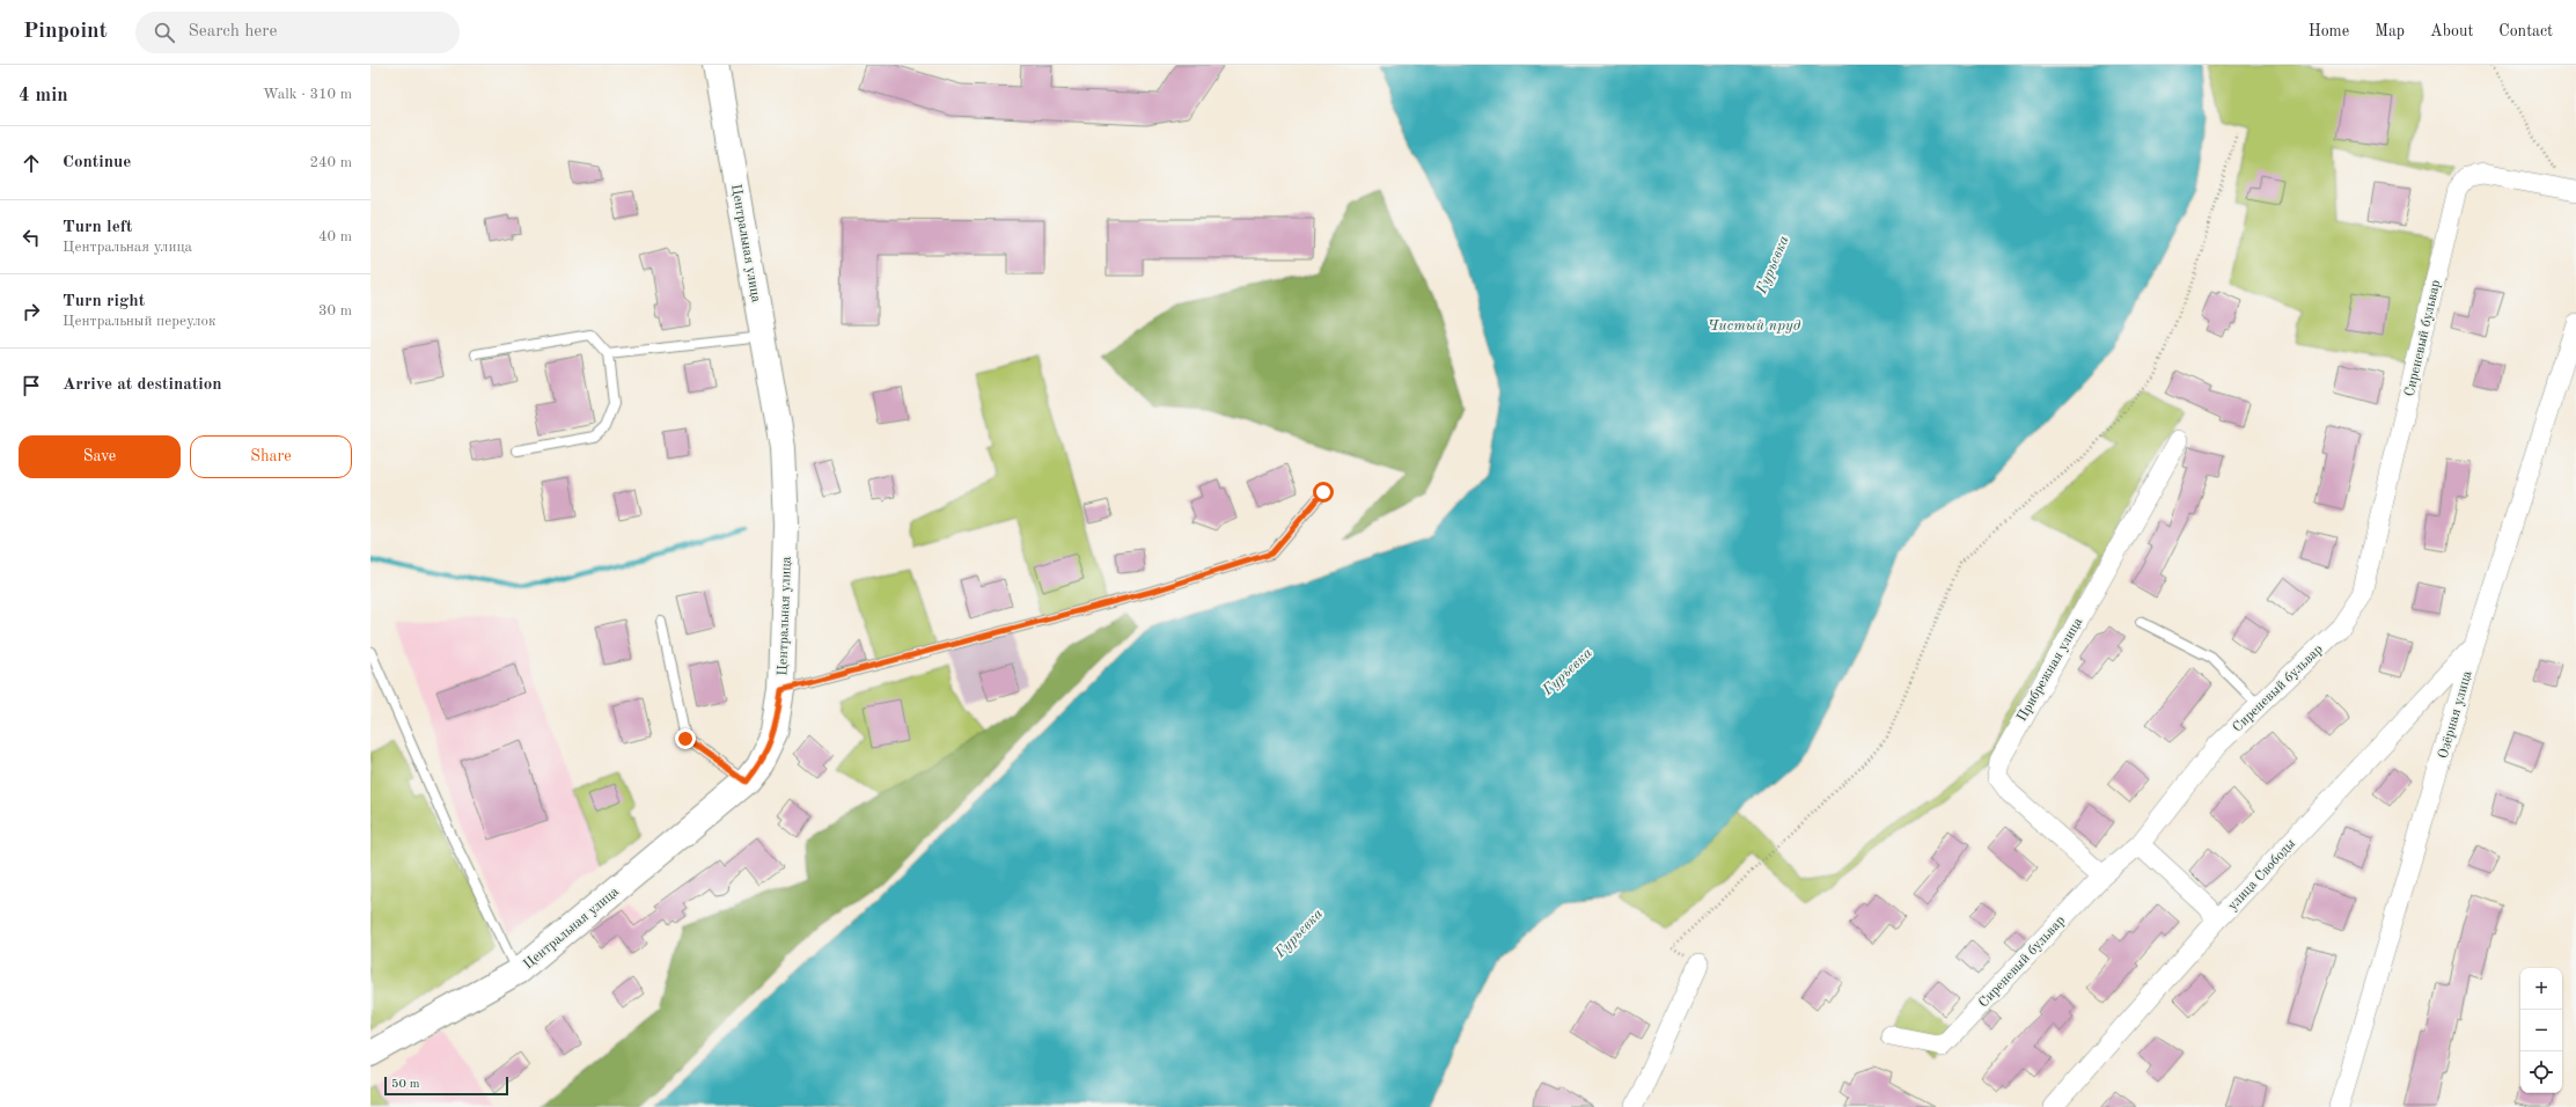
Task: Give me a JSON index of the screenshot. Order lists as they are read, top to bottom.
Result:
{
  "streets": {
    "main road": ["Центральная улица"],
    "street": [
      "Сиреневый бульвар",
      "Прибрежная улица",
      "Озёрная улица",
      "улица Свободы"
    ]
  },
  "crossings": [
    ["Сиреневый бульвар", "Прибрежная улица"],
    ["Озёрная улица", "улица Свободы"]
  ],
  "water": ["Гурьевка", "Чистый пруд"],
  "scale_bar": "50 m",
  "page": {
    "header": "Pinpoint",
    "search": "Search here",
    "nav": [
      "Home",
      "Map",
      "About",
      "Contact"
    ],
    "heading": ["4 min", "Walk · 310 m"],
    "list": [
      ["Continue", "240 m"],
      ["Turn left", "Центральная улица", "40 m"],
      ["Turn right", "Центральный переулок", "30 m"],
      "Arrive at destination"
    ],
    "buttons": ["Save", "Share"],
    "map_buttons": ["+", "−"],
    "scale": "50 m"
  }
}
